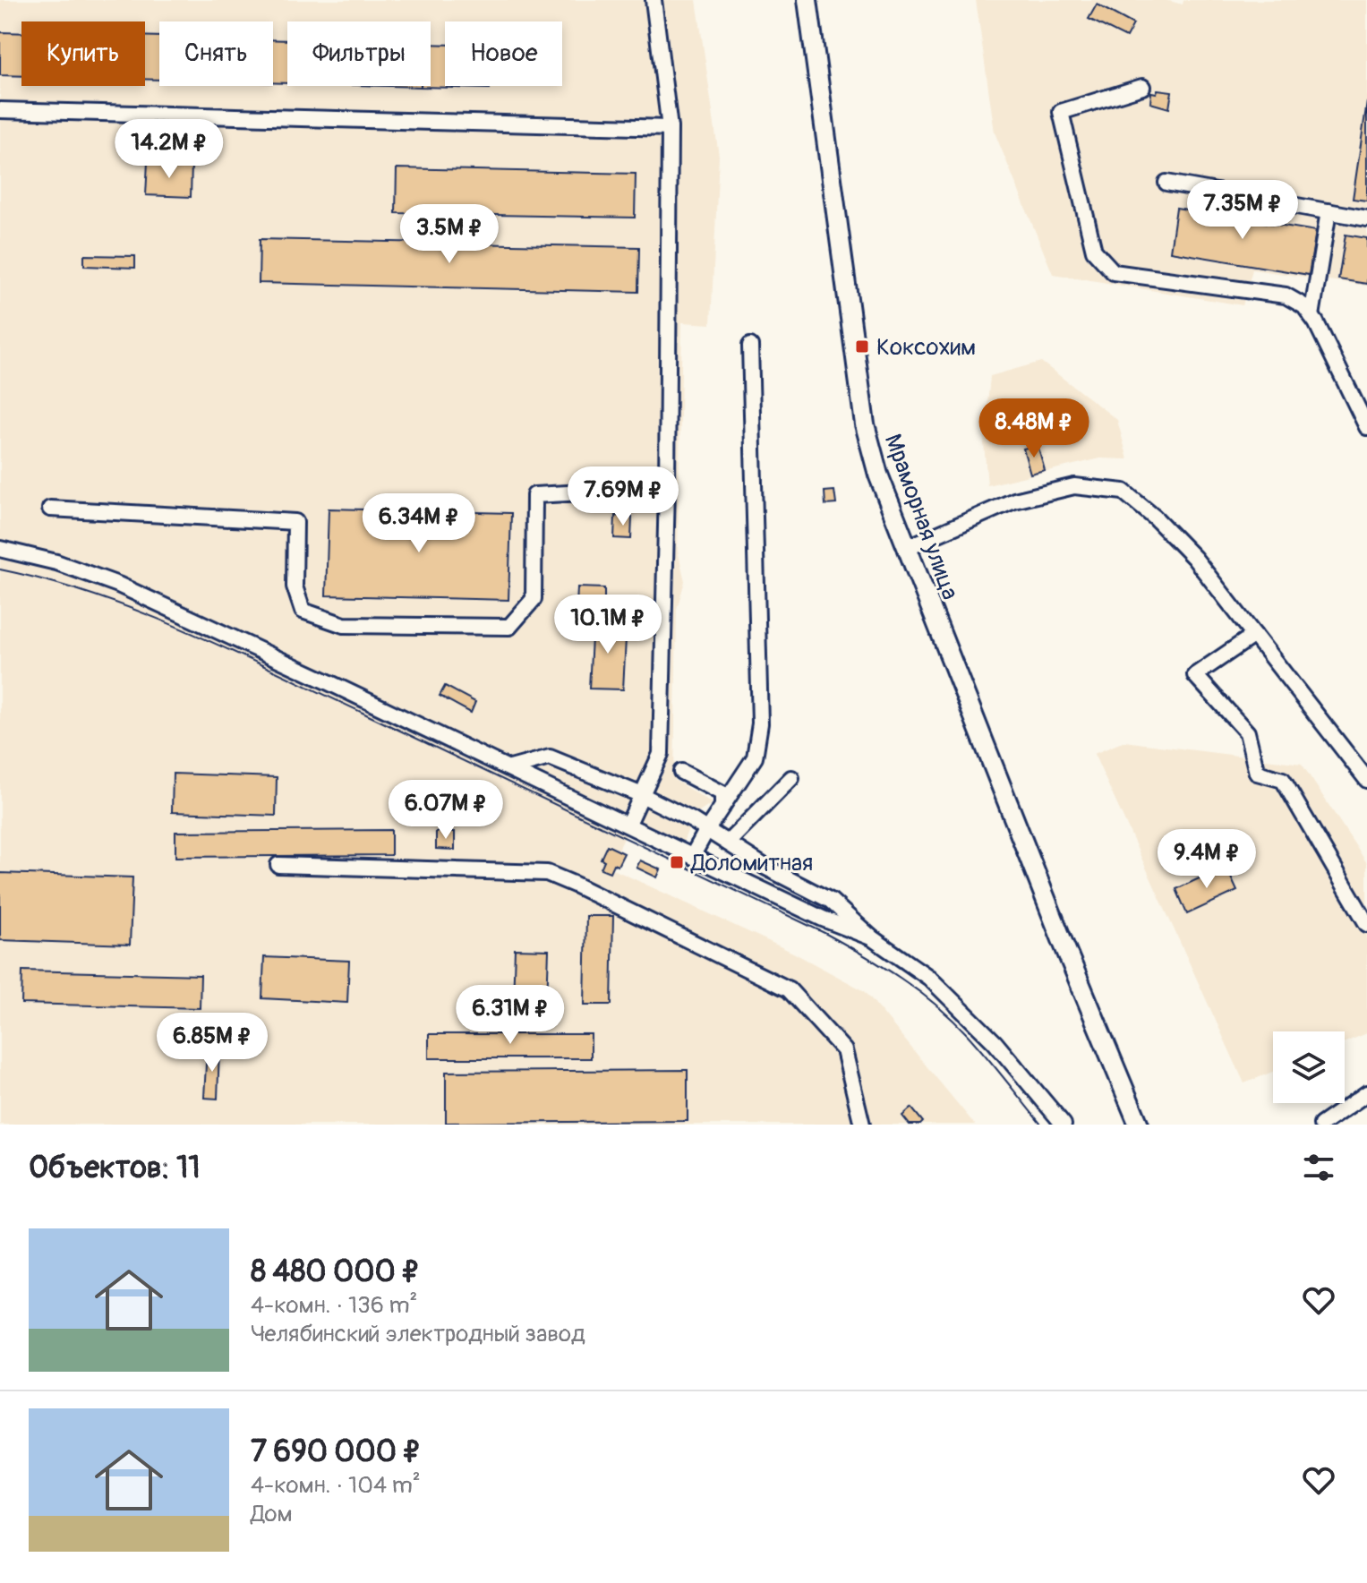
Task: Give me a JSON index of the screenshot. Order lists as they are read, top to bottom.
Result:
{
  "streets": {
    "main road": ["Мраморная улица"]
  },
  "places": {
    "transit": ["Коксохим", "Доломитная"]
  },
  "page": {
    "chip": [
      "Купить",
      "Снять",
      "Фильтры",
      "Новое"
    ],
    "price": [
      "14.2M ₽",
      "7.35M ₽",
      "3.5M ₽",
      "8.48M ₽",
      "7.69M ₽",
      "6.34M ₽",
      "10.1M ₽",
      "6.07M ₽",
      "9.4M ₽",
      "6.31M ₽",
      "6.85M ₽"
    ],
    "heading": "Объектов: 11",
    "list": [
      {
        "name": "8 480 000 ₽",
        "note": "4-комн. · 136 m² · Челябинский электродный завод"
      },
      {
        "name": "7 690 000 ₽",
        "note": "4-комн. · 104 m² · Дом"
      }
    ]
  }
}
